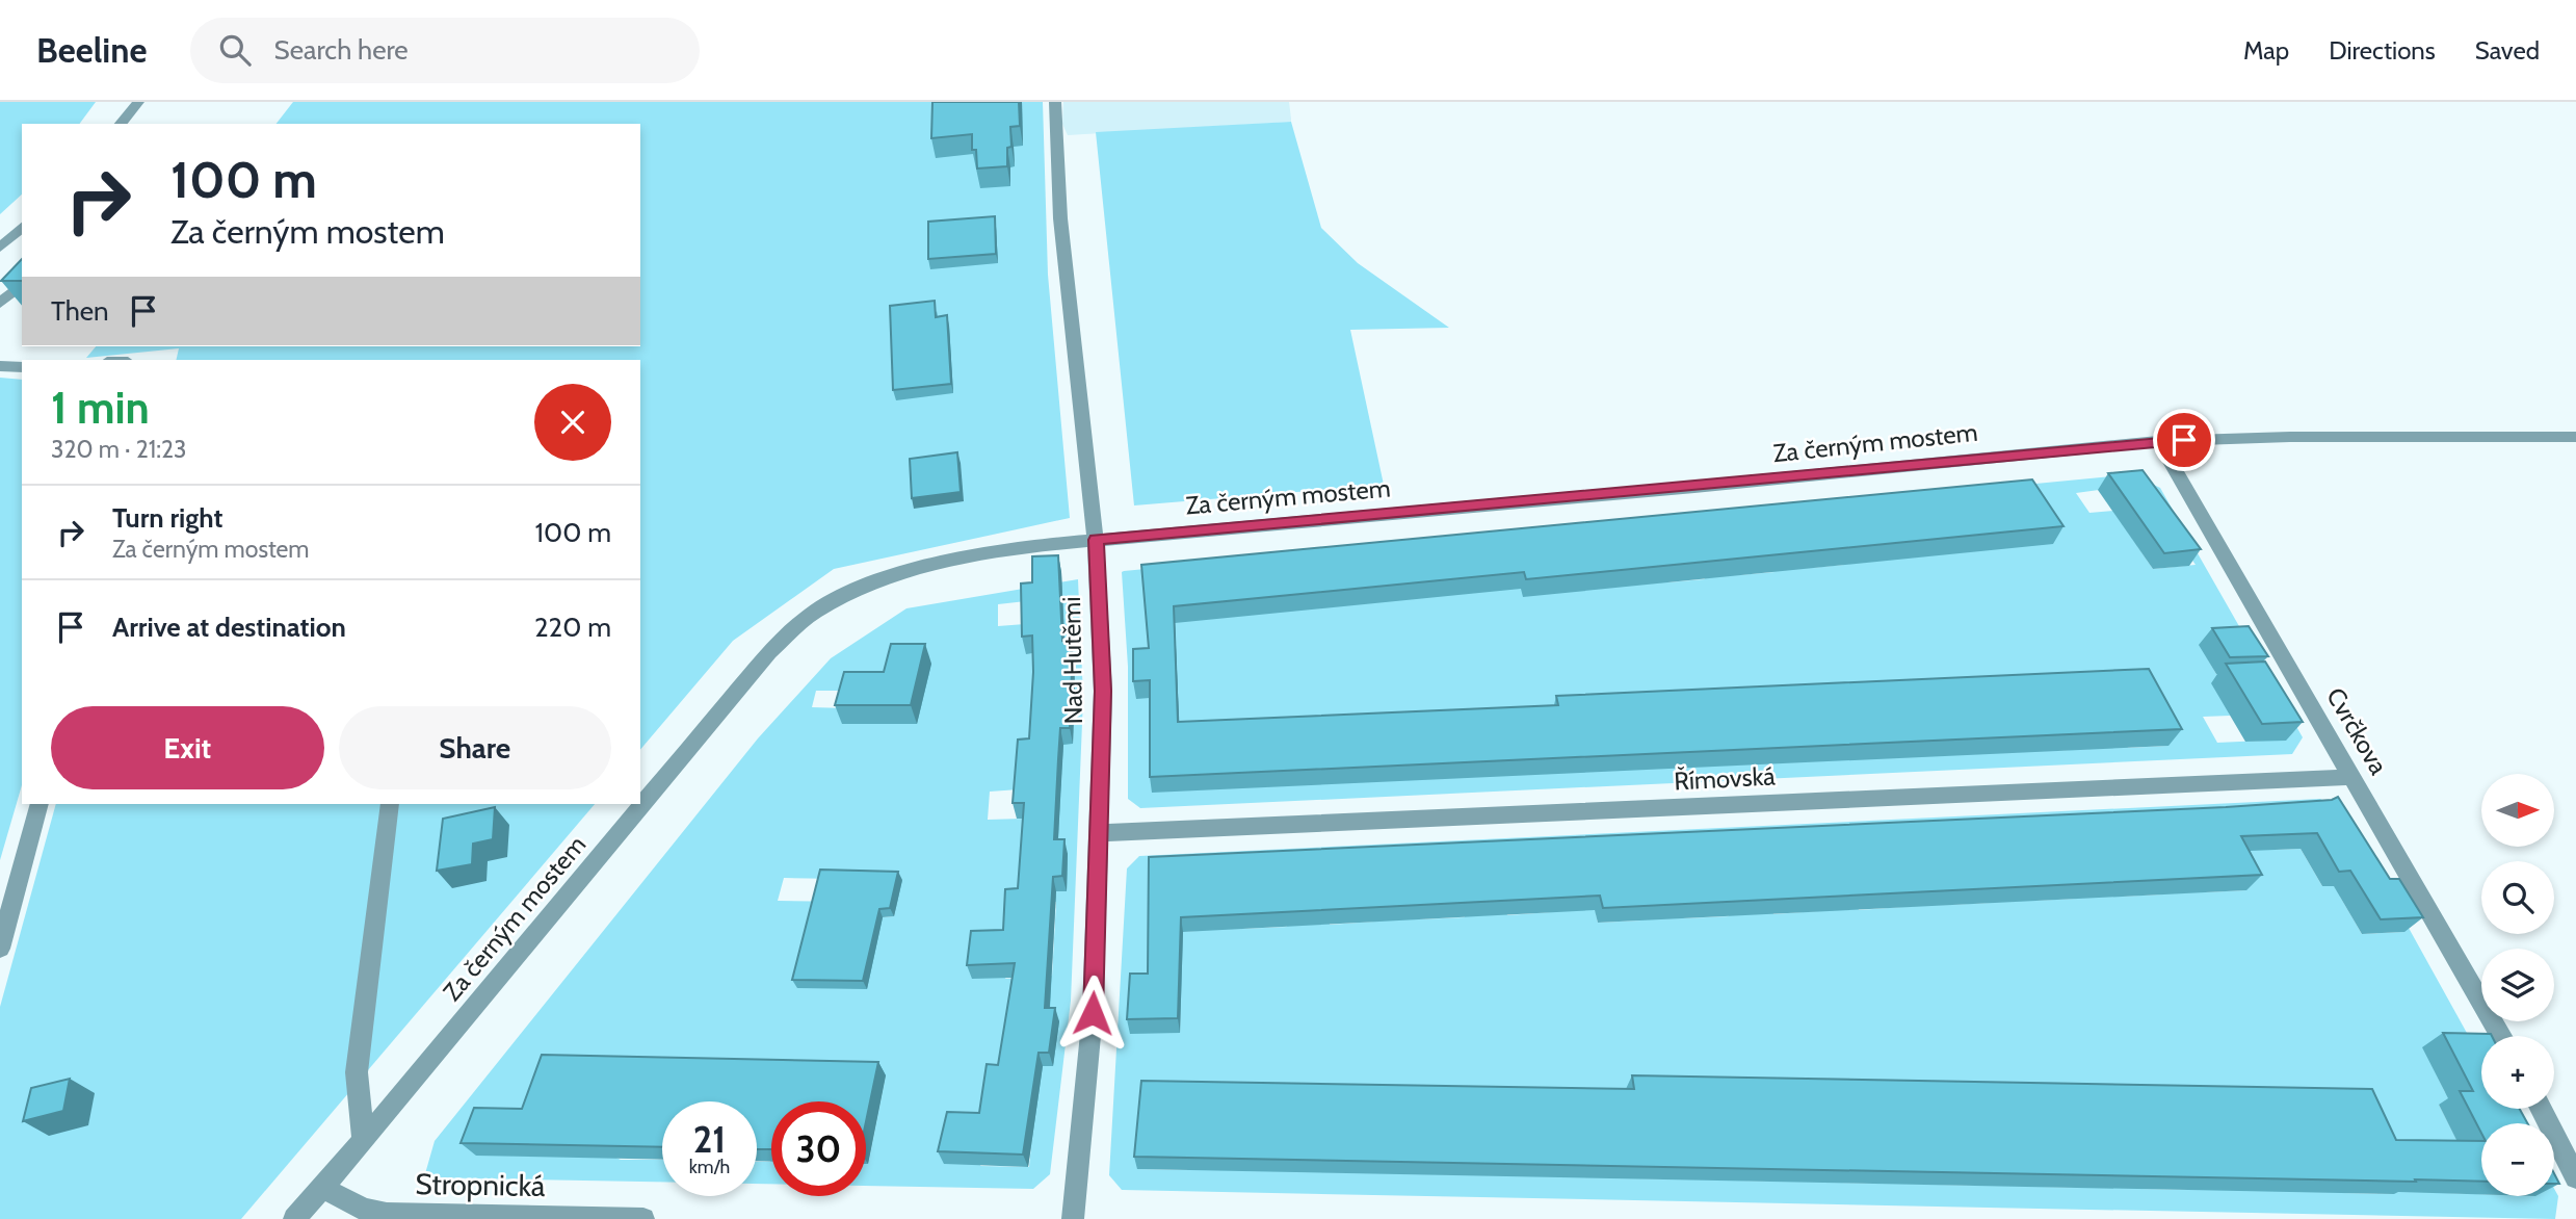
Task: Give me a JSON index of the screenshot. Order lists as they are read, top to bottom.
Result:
{
  "streets": {
    "street": [
      "Za černým mostem",
      "Nad Hutěmi",
      "Cvrčkova",
      "Římovská",
      "Stropnická"
    ]
  },
  "crossings": [
    ["Za černým mostem", "Nad Hutěmi"],
    ["Za černým mostem", "Cvrčkova"],
    ["Za černým mostem", "Stropnická"],
    ["Nad Hutěmi", "Římovská"],
    ["Cvrčkova", "Římovská"]
  ],
  "north": "right",
  "page": {
    "header": "Beeline",
    "search": "Search here",
    "nav": ["Map", "Directions", "Saved"],
    "turn": ["100 m", "Za černým mostem"],
    "then": "Then",
    "heading": ["1 min", "320 m · 21:23"],
    "list": [
      {
        "name": "Turn right",
        "note": "Za černým mostem",
        "value": "100 m"
      },
      {
        "name": "Arrive at destination",
        "value": "220 m"
      }
    ],
    "buttons": ["Exit", "Share"],
    "map_buttons": ["+", "−"],
    "speed": "21 km/h",
    "limit": "30"
  }
}
